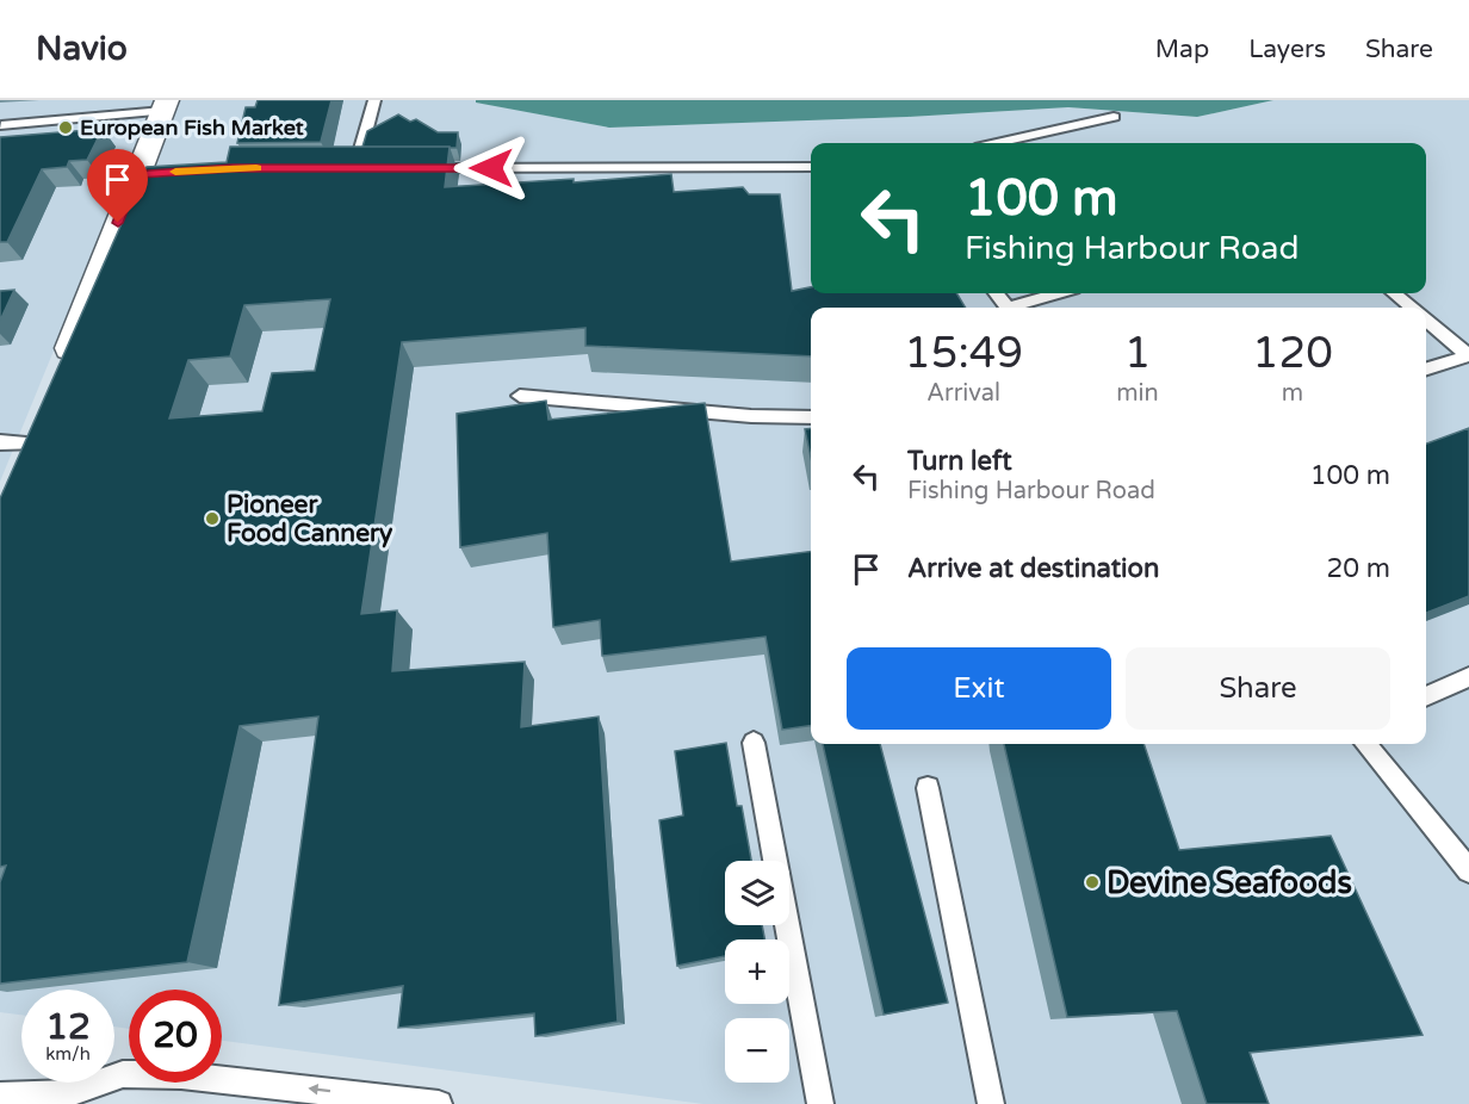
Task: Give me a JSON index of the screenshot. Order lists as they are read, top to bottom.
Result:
{
  "places": ["European Fish Market", "Pioneer Food Cannery", "Devine Seafoods"],
  "page": {
    "header": "Navio",
    "nav": ["Map", "Layers", "Share"],
    "turn": ["100 m", "Fishing Harbour Road"],
    "eta": [
      "15:49",
      "Arrival",
      "1",
      "min",
      "120",
      "m"
    ],
    "list": [
      {
        "name": "Turn left",
        "note": "Fishing Harbour Road",
        "value": "100 m"
      },
      {
        "name": "Arrive at destination",
        "value": "20 m"
      }
    ],
    "buttons": ["Exit", "Share"],
    "map_buttons": ["+", "−"],
    "speed": "12 km/h",
    "limit": "20"
  }
}
